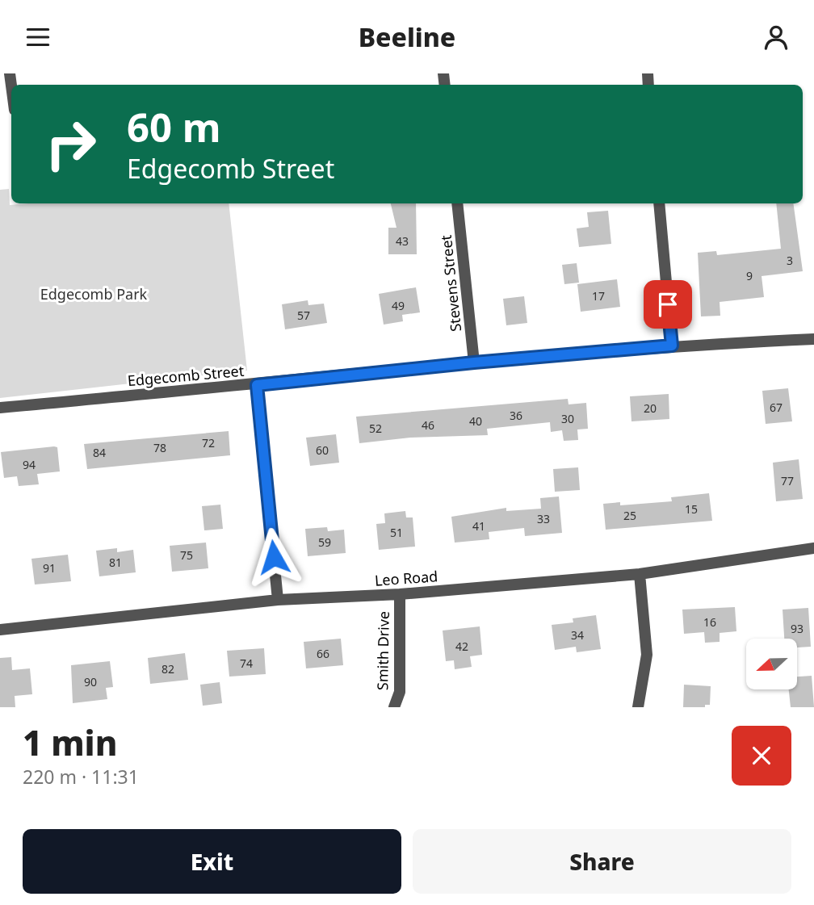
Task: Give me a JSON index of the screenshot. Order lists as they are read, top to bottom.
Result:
{
  "streets": {
    "street": [
      "Stevens Street",
      "Edgecomb Street",
      "Leo Road",
      "Smith Drive"
    ]
  },
  "crossings": [
    ["Stevens Street", "Edgecomb Street"],
    ["Leo Road", "Smith Drive"]
  ],
  "parks": ["Edgecomb Park"],
  "house_numbers": [
    "43",
    "3",
    "9",
    "17",
    "49",
    "57",
    "67",
    "20",
    "36",
    "30",
    "40",
    "46",
    "52",
    "72",
    "78",
    "60",
    "84",
    "94",
    "77",
    "15",
    "25",
    "33",
    "41",
    "51",
    "59",
    "75",
    "81",
    "91",
    "16",
    "93",
    "34",
    "42",
    "66",
    "74",
    "82",
    "90"
  ],
  "north": "left",
  "page": {
    "header": "Beeline",
    "turn": ["60 m", "Edgecomb Street"],
    "heading": ["1 min", "220 m · 11:31"],
    "buttons": ["Exit", "Share"]
  }
}
